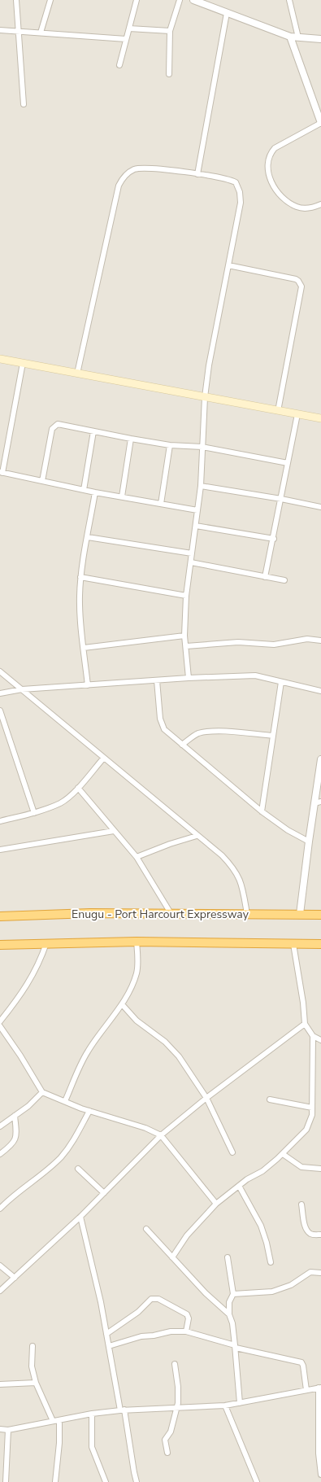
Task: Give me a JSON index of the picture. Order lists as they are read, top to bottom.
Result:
{
  "streets": {
    "highway": ["Enugu - Port Harcourt Expressway"]
  }
}
